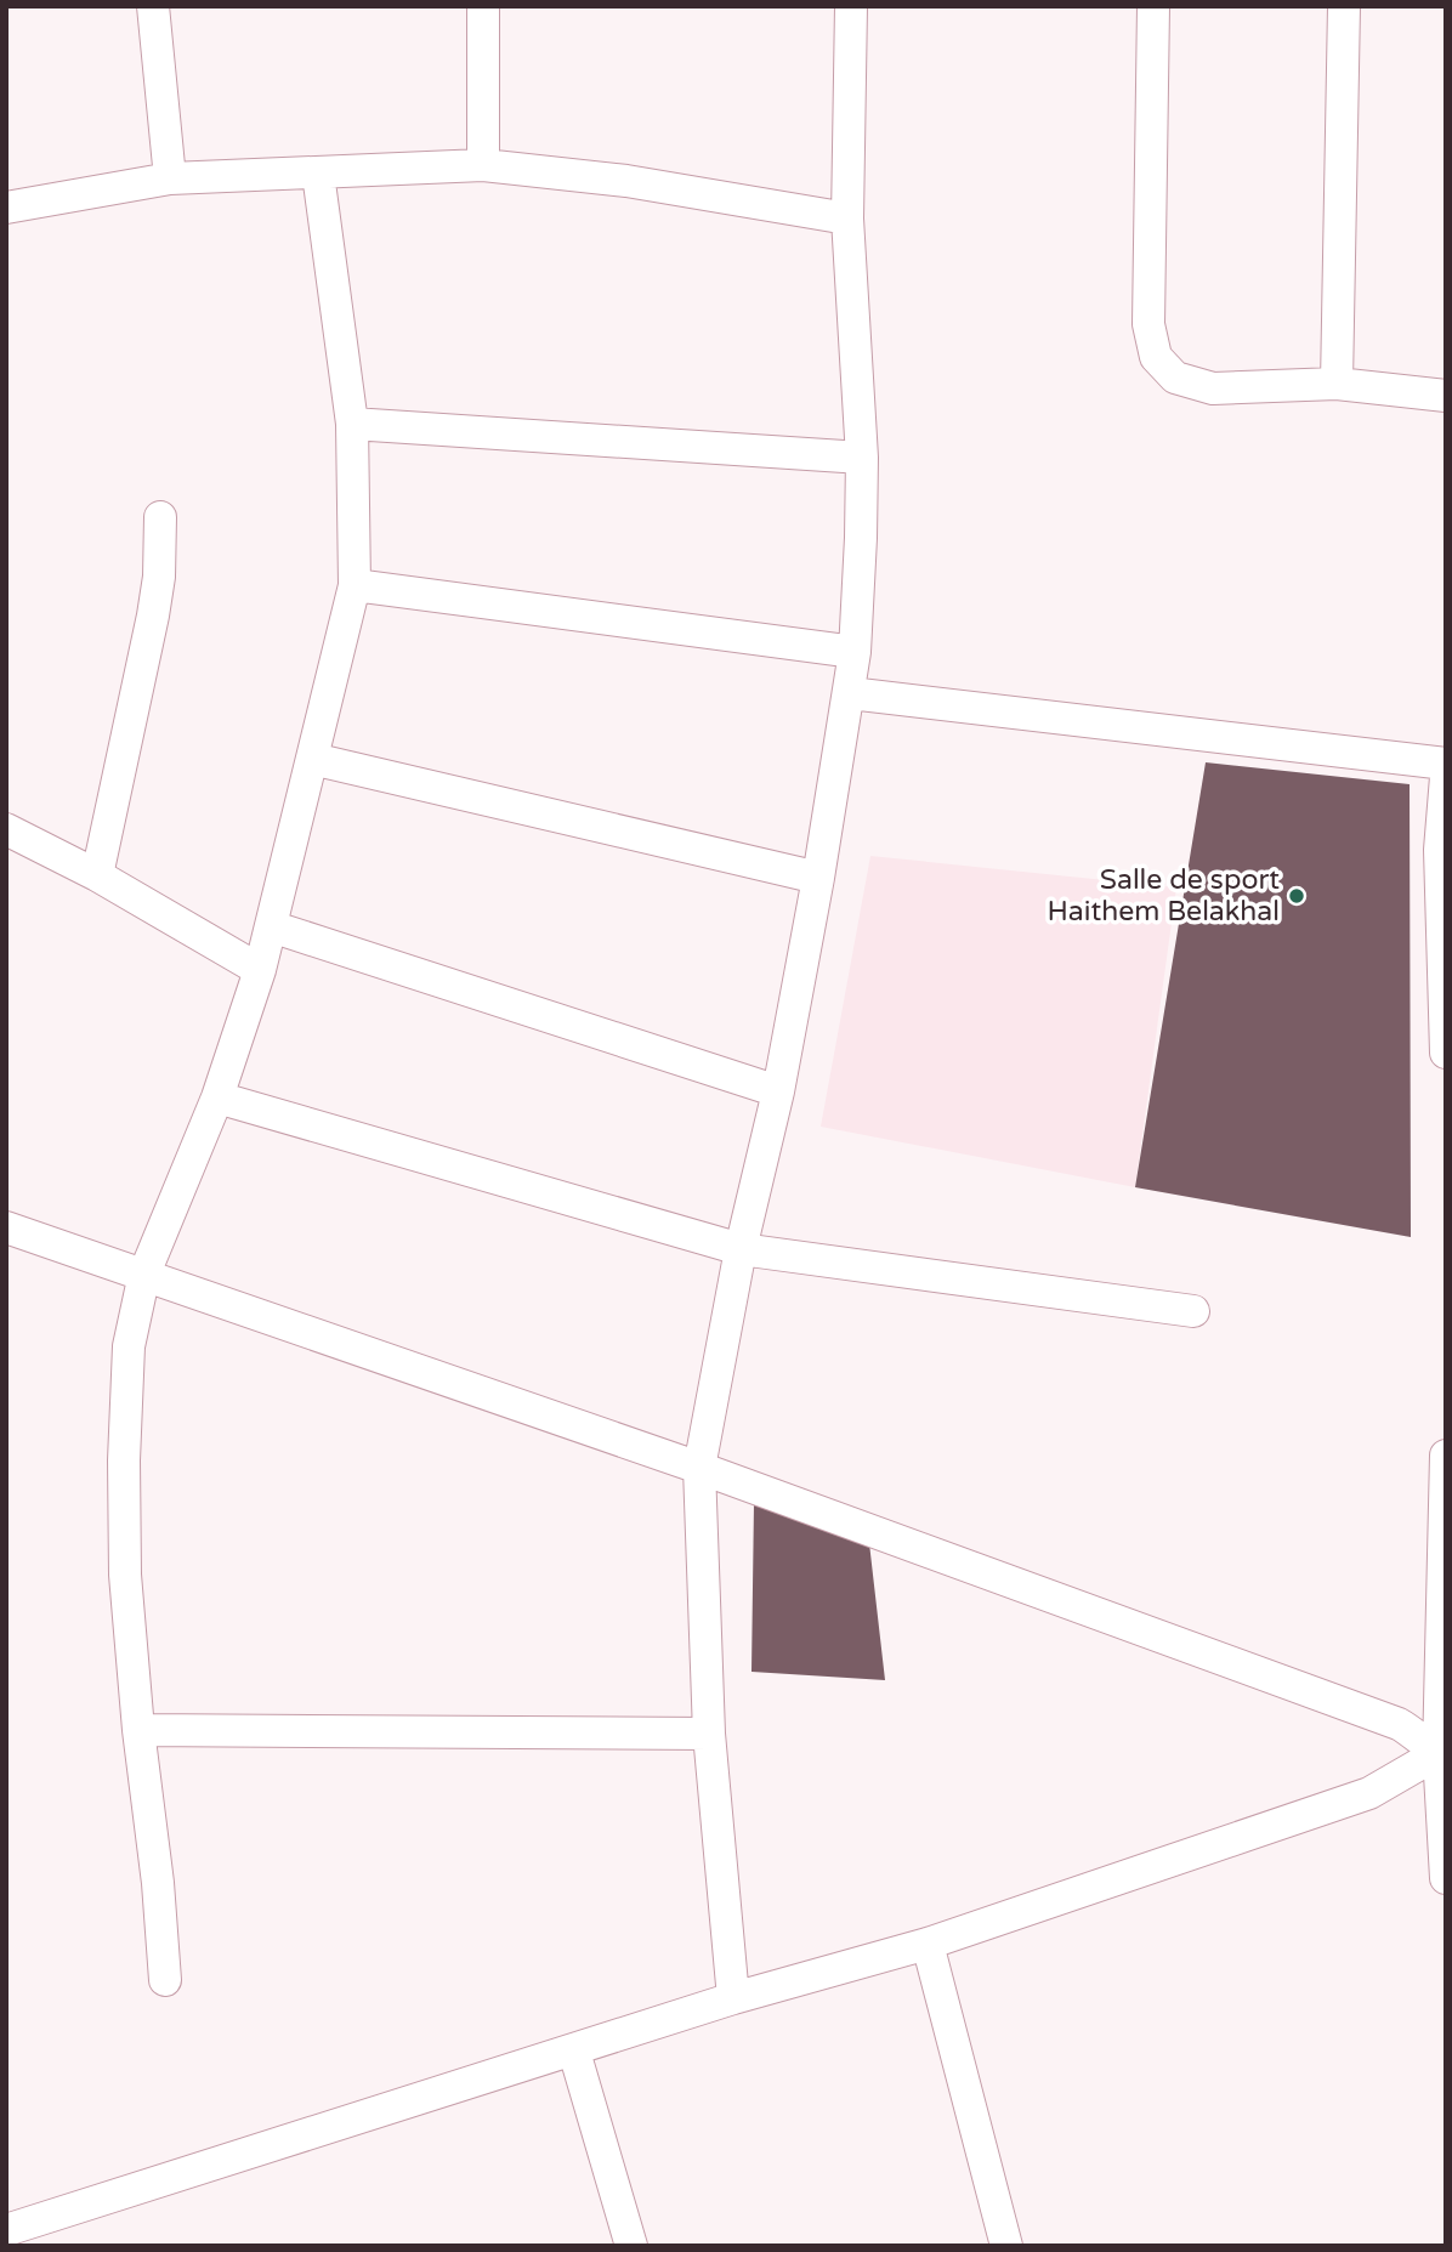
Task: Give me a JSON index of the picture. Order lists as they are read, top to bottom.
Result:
{
  "places": ["Salle de sport Haithem Belakhal"]
}
